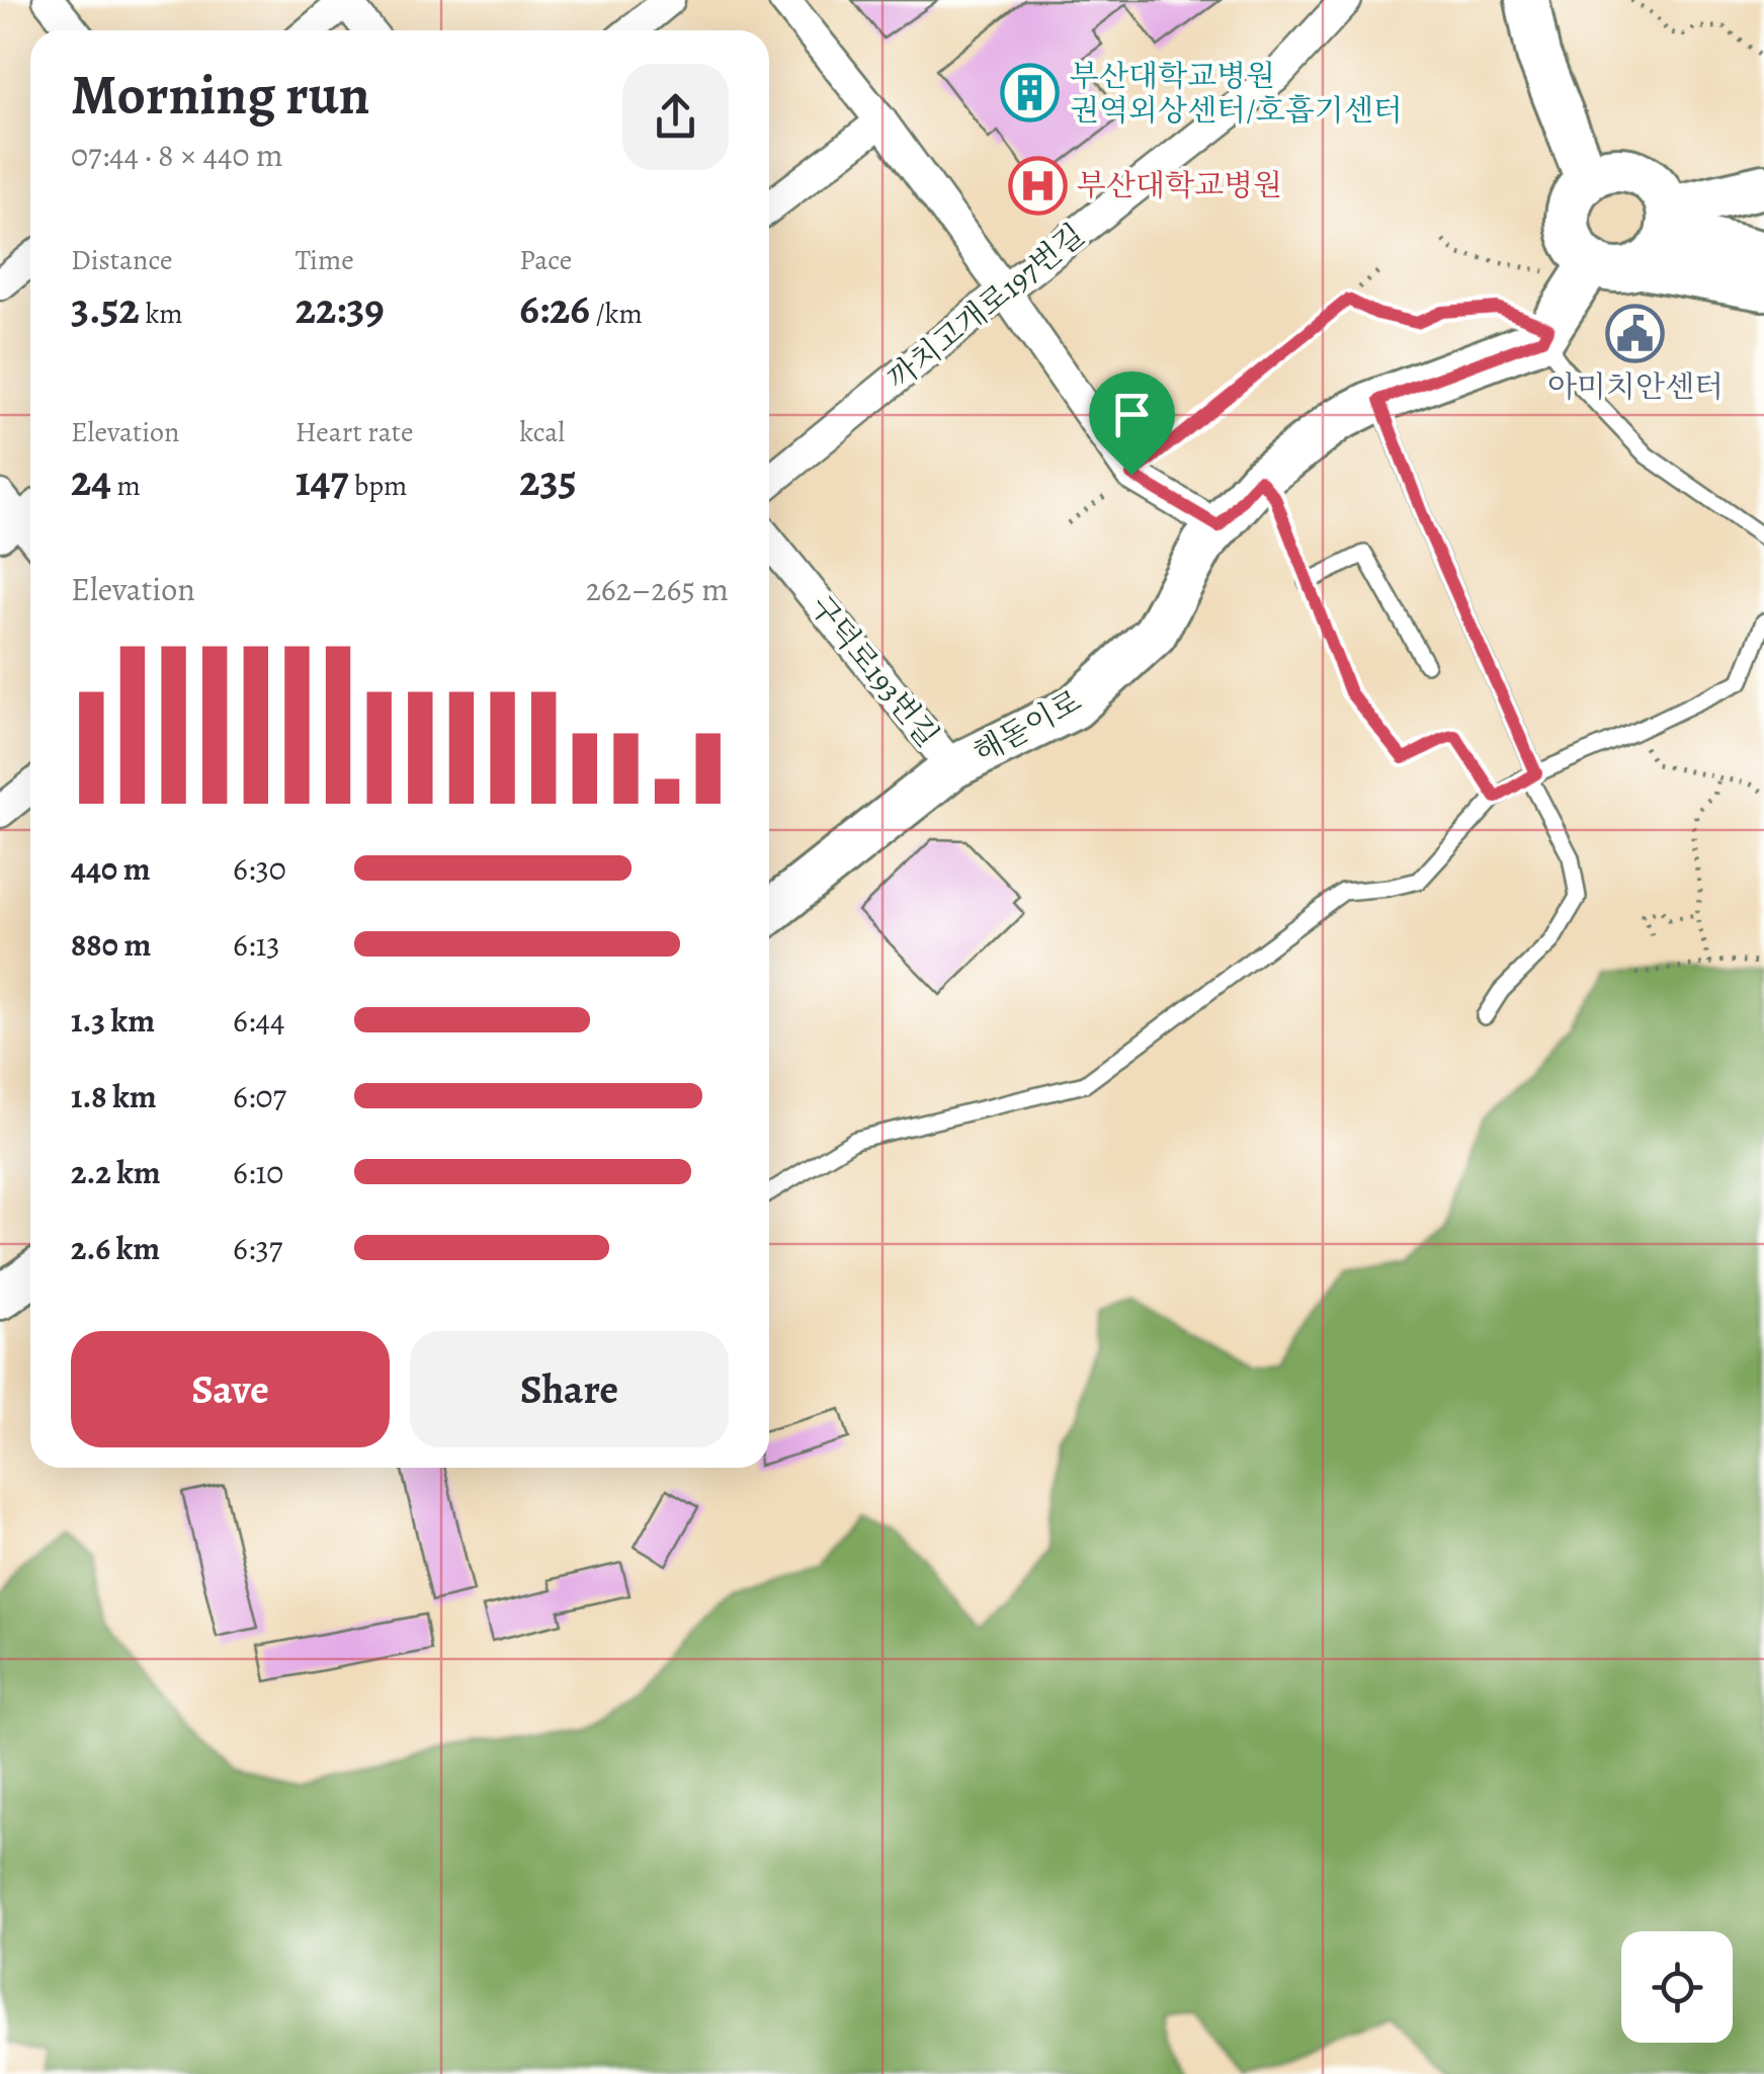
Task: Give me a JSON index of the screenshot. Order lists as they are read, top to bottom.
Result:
{
  "streets": {
    "street": ["까치고개로197번길", "구덕로193번길", "해돋이로"]
  },
  "crossings": [
    ["구덕로193번길", "해돋이로"]
  ],
  "places": {
    "building": ["부산대학교병원 권역외상센터/호흡기센터"],
    "hospital": ["부산대학교병원"],
    "public building": ["아미치안센터"]
  },
  "page": {
    "heading": ["Morning run", "07:44 · 8 × 440 m"],
    "stats": [
      ["Distance", "3.52 km"],
      ["Time", "22:39"],
      ["Pace", "6:26 /km"],
      ["Elevation", "24 m"],
      ["Heart rate", "147 bpm"],
      ["kcal", "235"]
    ],
    "chart": ["Elevation", "262–265 m"],
    "list": [
      {
        "name": "440 m",
        "note": "6:30"
      },
      {
        "name": "880 m",
        "note": "6:13"
      },
      {
        "name": "1.3 km",
        "note": "6:44"
      },
      {
        "name": "1.8 km",
        "note": "6:07"
      },
      {
        "name": "2.2 km",
        "note": "6:10"
      },
      {
        "name": "2.6 km",
        "note": "6:37"
      }
    ],
    "buttons": ["Save", "Share"]
  }
}
